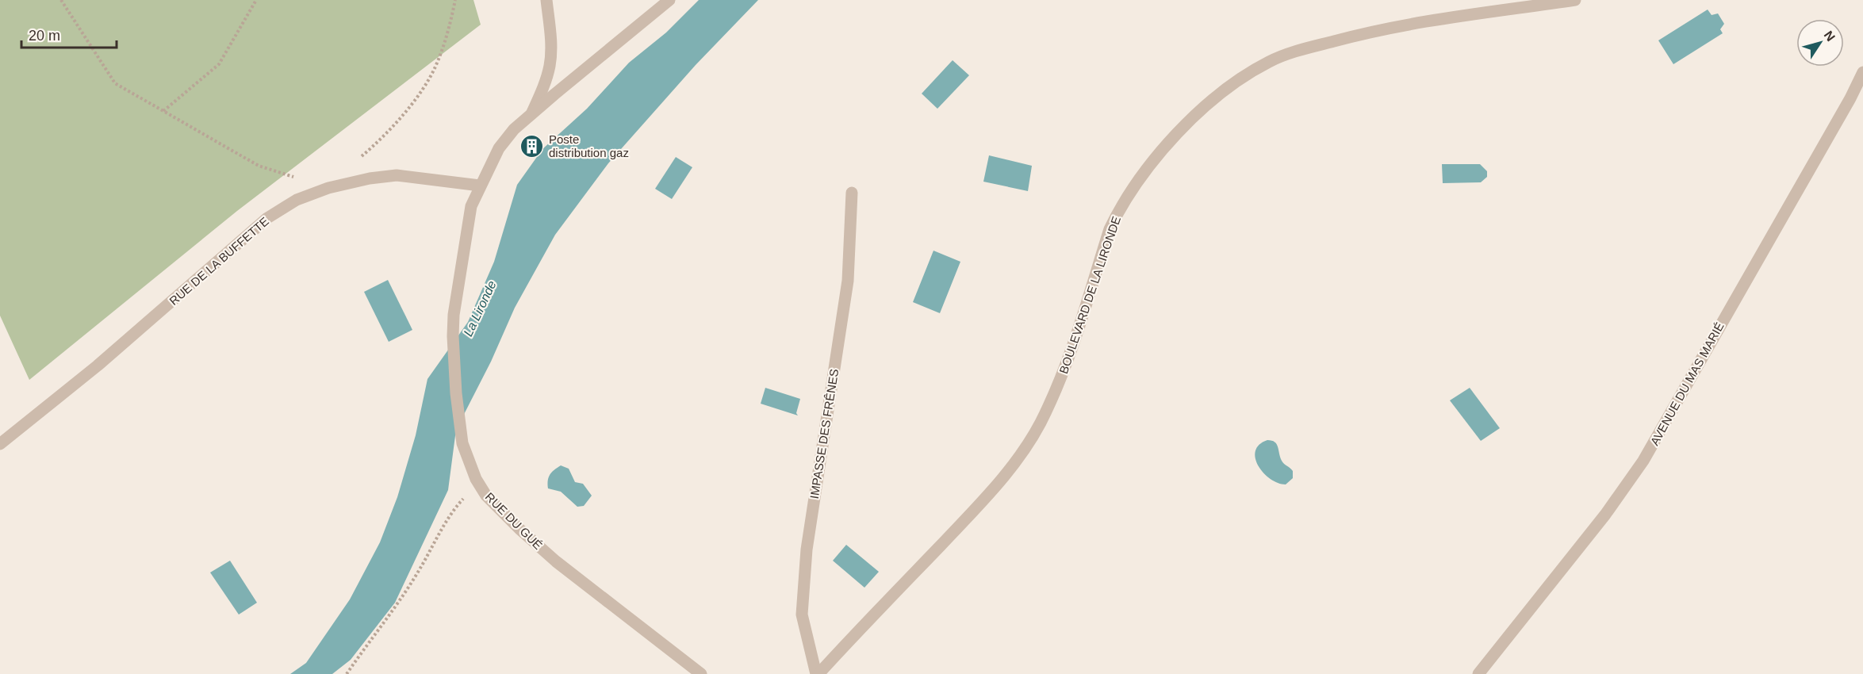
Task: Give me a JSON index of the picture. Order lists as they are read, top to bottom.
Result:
{
  "streets": {
    "street": [
      "RUE DE LA BUFFETTE",
      "BOULEVARD DE LA LIRONDE",
      "AVENUE DU MAS MARIÉ",
      "IMPASSE DES FRÊNES",
      "RUE DU GUÉ"
    ]
  },
  "crossings": [
    ["RUE DE LA BUFFETTE", "RUE DU GUÉ"],
    ["BOULEVARD DE LA LIRONDE", "IMPASSE DES FRÊNES"]
  ],
  "water": ["La Lironde"],
  "places": {
    "building": ["Poste distribution gaz"]
  },
  "scale_bar": "20 m",
  "north": "top right"
}
